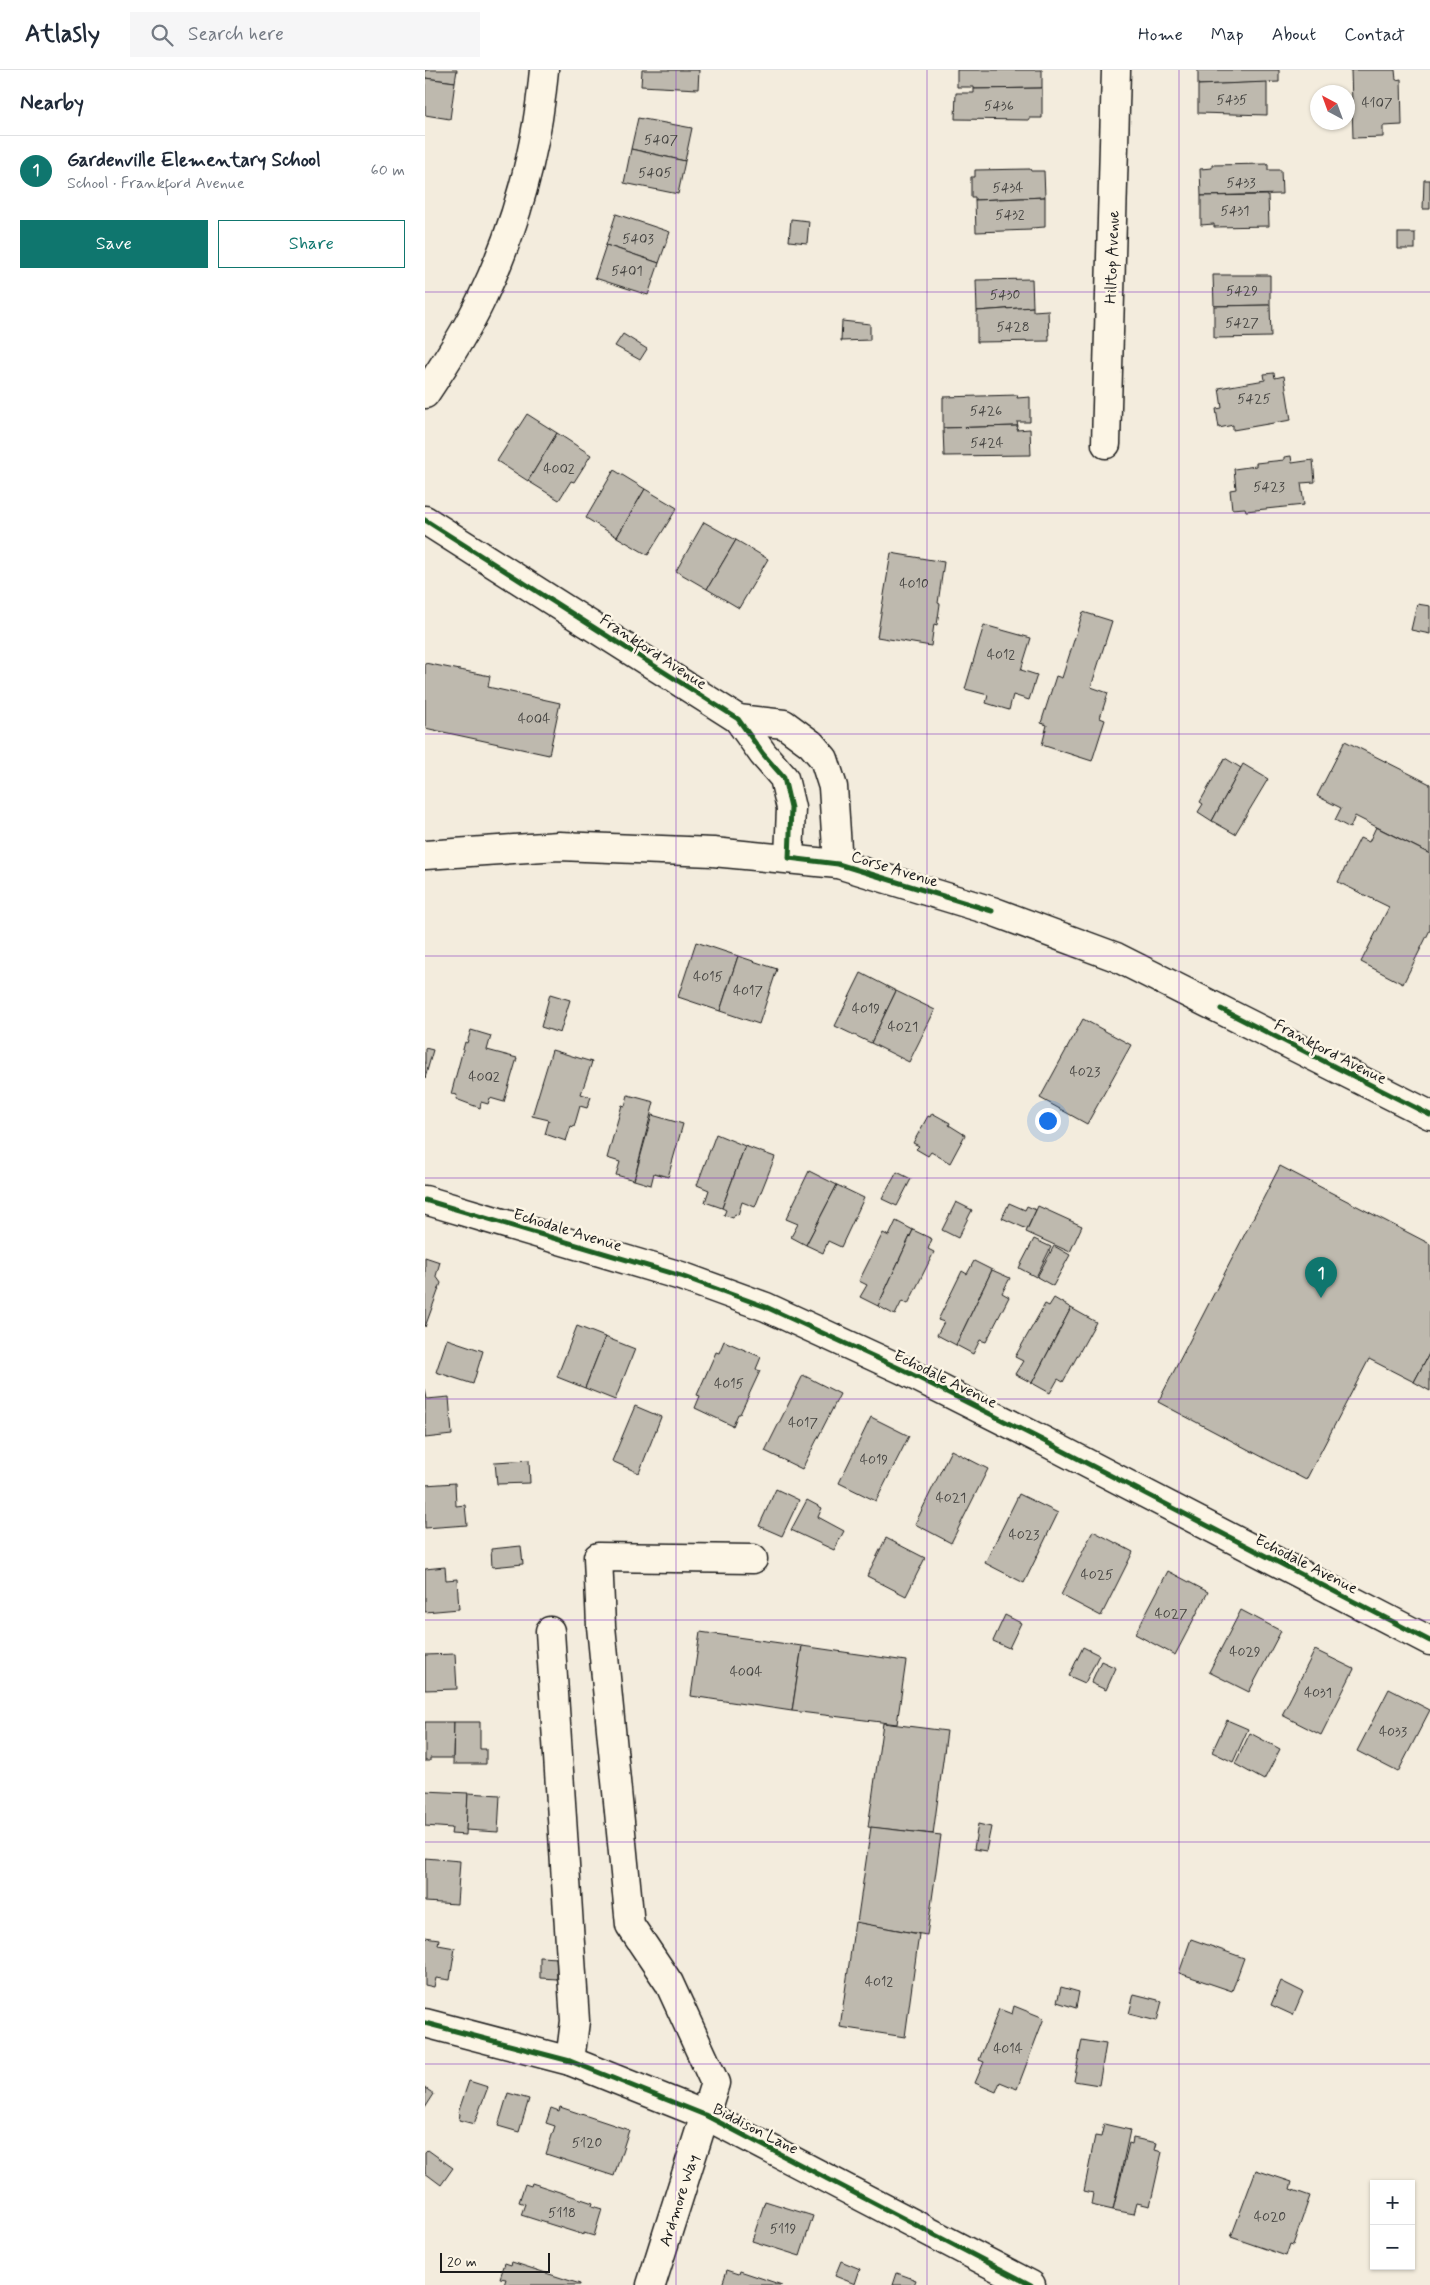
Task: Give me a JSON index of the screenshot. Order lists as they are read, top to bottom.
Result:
{
  "streets": {
    "street": [
      "Hilltop Avenue",
      "Frankford Avenue",
      "Corse Avenue",
      "Echodale Avenue",
      "Biddison Lane",
      "Ardmore Way"
    ]
  },
  "crossings": [
    ["Frankford Avenue", "Corse Avenue"],
    ["Biddison Lane", "Ardmore Way"]
  ],
  "house_numbers": [
    "5435",
    "4107",
    "5436",
    "5407",
    "5405",
    "5433",
    "5434",
    "5431",
    "5432",
    "5403",
    "5401",
    "5429",
    "5430",
    "5427",
    "5428",
    "5425",
    "5426",
    "5424",
    "4002",
    "5423",
    "4010",
    "4012",
    "4004",
    "4015",
    "4017",
    "4019",
    "4021",
    "4023",
    "4002",
    "4015",
    "4017",
    "4019",
    "4021",
    "4023",
    "4025",
    "4027",
    "4029",
    "4004",
    "4031",
    "4033",
    "4012",
    "4014",
    "5120",
    "5118",
    "4020",
    "5119"
  ],
  "scale_bar": "20 m",
  "north": "top left",
  "page": {
    "header": "Atlasly",
    "search": "Search here",
    "nav": [
      "Home",
      "Map",
      "About",
      "Contact"
    ],
    "heading": "Nearby",
    "list": [
      {
        "mark": "1",
        "name": "Gardenville Elementary School",
        "note": "School · Frankford Avenue",
        "value": "60 m"
      }
    ],
    "buttons": ["Save", "Share"],
    "pins": "1",
    "map_buttons": ["+", "−"],
    "scale": "20 m"
  }
}
